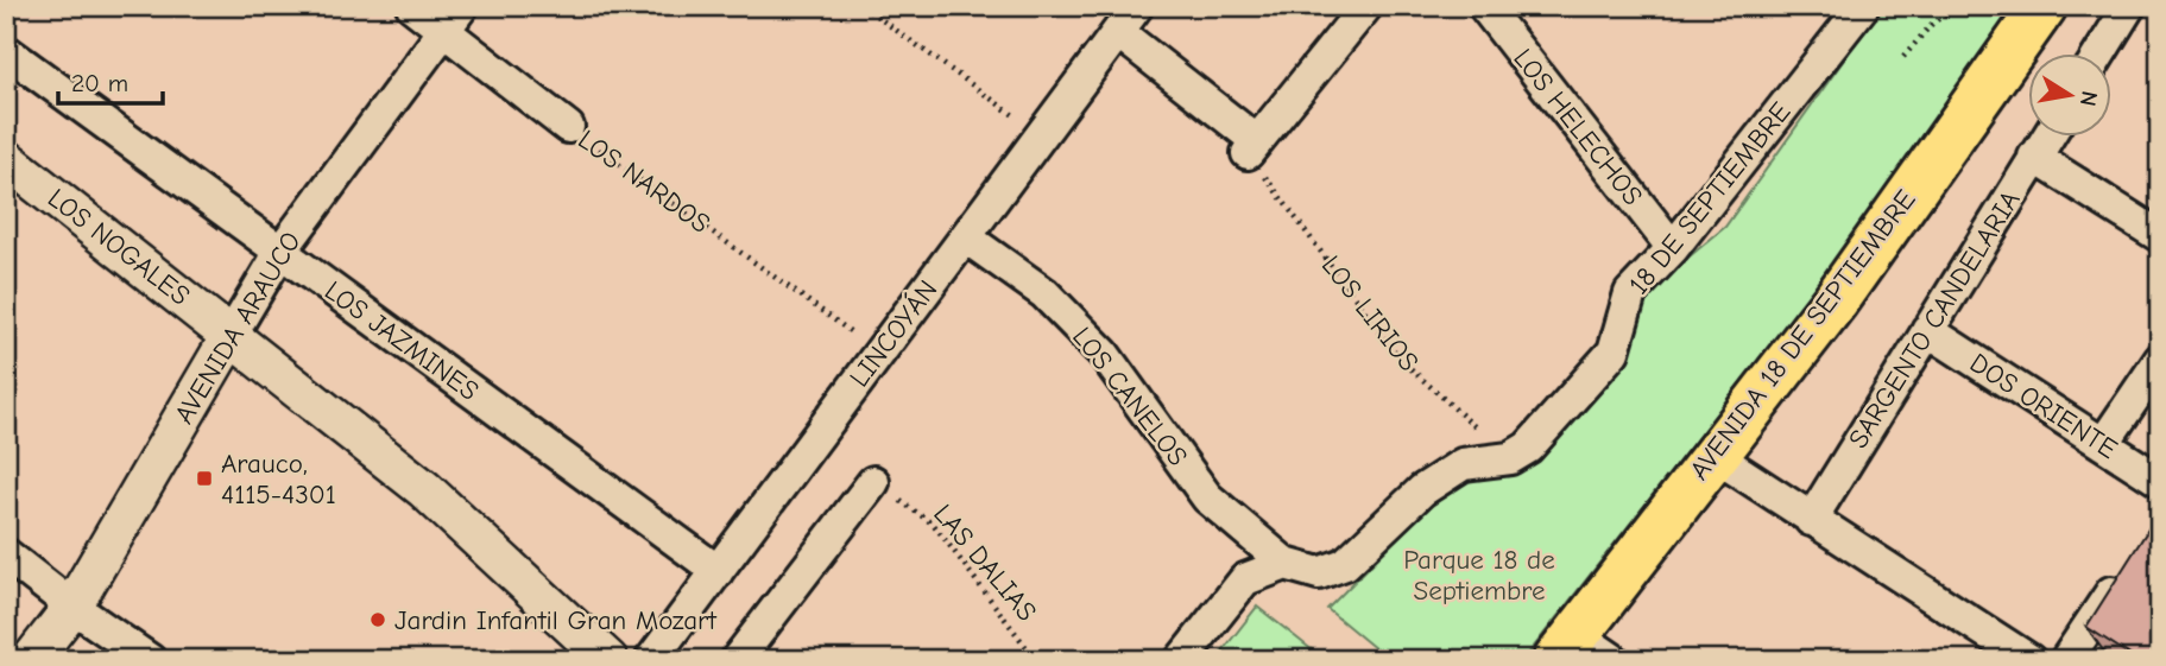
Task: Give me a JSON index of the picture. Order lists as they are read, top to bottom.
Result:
{
  "streets": {
    "main road": ["AVENIDA 18 DE SEPTIEMBRE"],
    "street": [
      "LOS HELECHOS",
      "LOS NARDOS",
      "18 DE SEPTIEMBRE",
      "LOS NOGALES",
      "SARGENTO CANDELARIA",
      "AVENIDA ARAUCO",
      "LINCOYÁN",
      "LOS JAZMINES",
      "LOS CANELOS",
      "DOS ORIENTE"
    ],
    "path": ["LOS LIRIOS", "LAS DALIAS"]
  },
  "crossings": [
    ["LOS HELECHOS", "18 DE SEPTIEMBRE"],
    ["LOS NARDOS", "AVENIDA ARAUCO"],
    ["LOS NARDOS", "LINCOYÁN"],
    ["18 DE SEPTIEMBRE", "LOS LIRIOS"],
    ["LOS NOGALES", "AVENIDA ARAUCO"],
    ["SARGENTO CANDELARIA", "DOS ORIENTE"],
    ["AVENIDA ARAUCO", "LOS JAZMINES"],
    ["LINCOYÁN", "LOS JAZMINES"],
    ["LINCOYÁN", "LOS CANELOS"]
  ],
  "parks": ["Parque 18 de Septiembre"],
  "places": {
    "transit": ["Arauco, 4115-4301"],
    "other": ["Jardin Infantil Gran Mozart"]
  },
  "scale_bar": "20 m",
  "north": "right"
}
